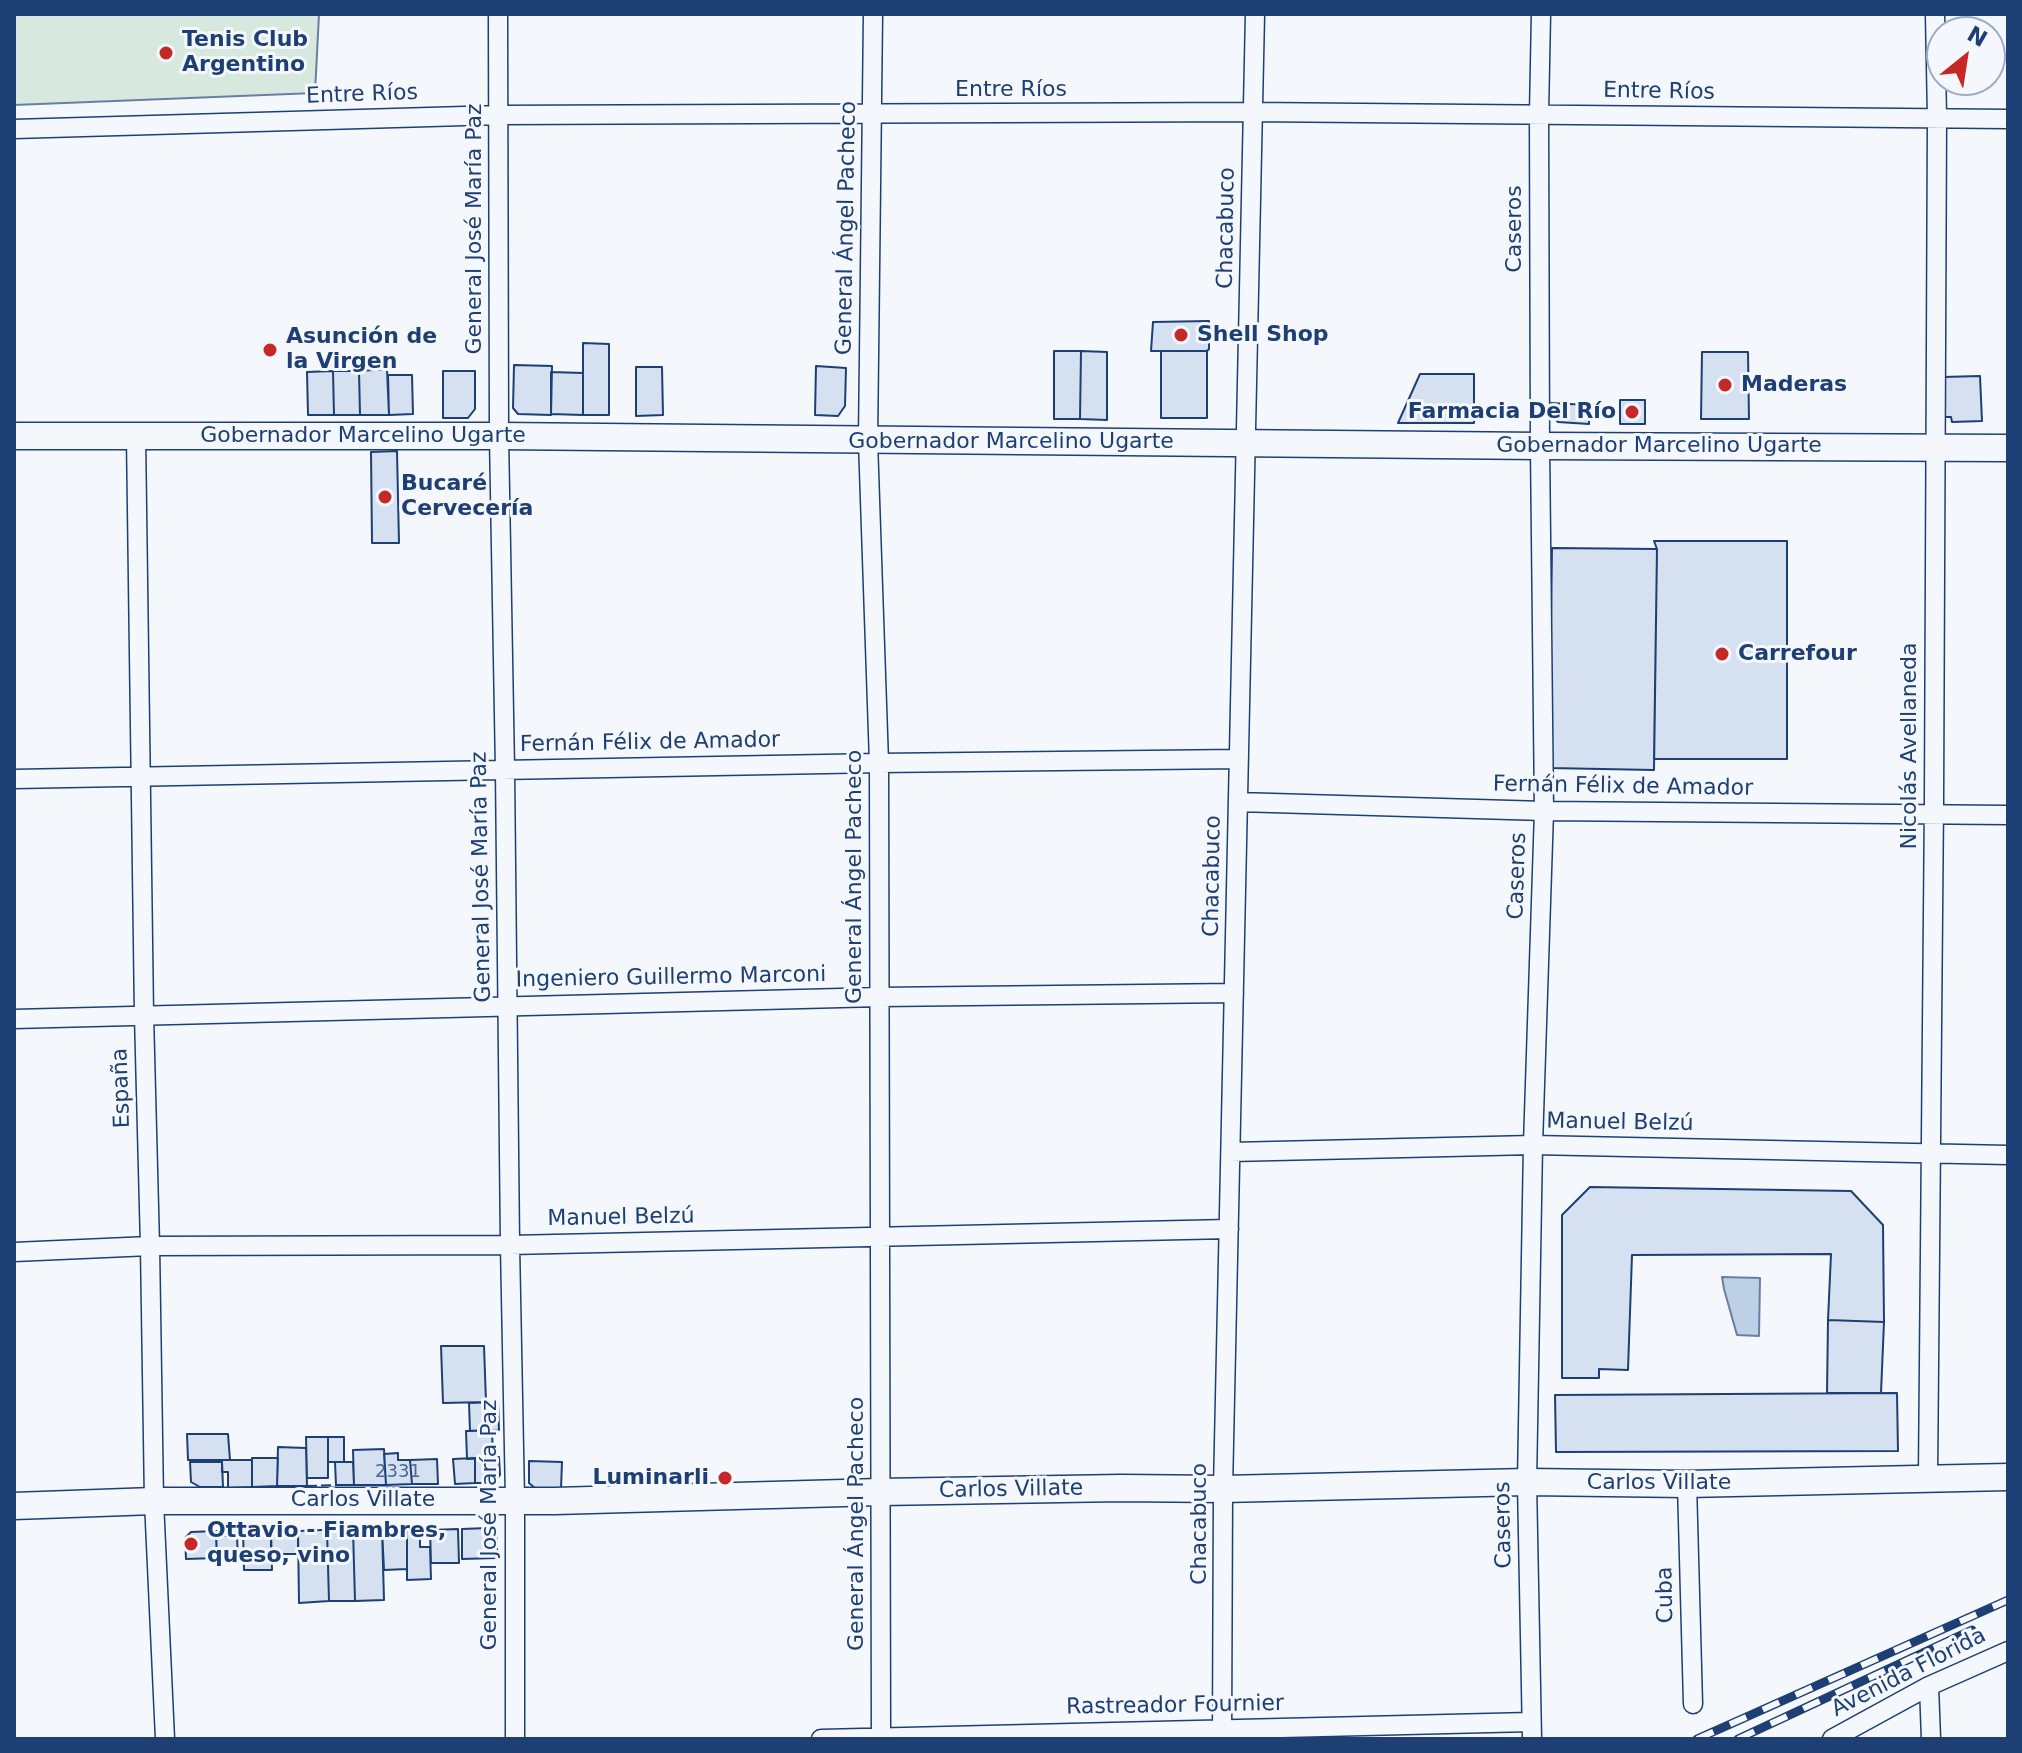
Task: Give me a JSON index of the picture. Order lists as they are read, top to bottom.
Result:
{
  "streets": {
    "street": [
      "Entre Ríos",
      "General Ángel Pacheco",
      "Chacabuco",
      "General José María Paz",
      "Caseros",
      "Gobernador Marcelino Ugarte",
      "Fernán Félix de Amador",
      "Nicolás Avellaneda",
      "Ingeniero Guillermo Marconi",
      "España",
      "Manuel Belzú",
      "Carlos Villate",
      "Cuba",
      "Avenida Florida",
      "Rastreador Fournier"
    ]
  },
  "crossings": [
    ["Entre Ríos", "General Ángel Pacheco"],
    ["Entre Ríos", "Chacabuco"],
    ["Entre Ríos", "General José María Paz"],
    ["Entre Ríos", "Caseros"],
    ["Entre Ríos", "Nicolás Avellaneda"],
    ["General Ángel Pacheco", "Gobernador Marcelino Ugarte"],
    ["General Ángel Pacheco", "Fernán Félix de Amador"],
    ["General Ángel Pacheco", "Ingeniero Guillermo Marconi"],
    ["General Ángel Pacheco", "Manuel Belzú"],
    ["General Ángel Pacheco", "Carlos Villate"],
    ["General Ángel Pacheco", "Rastreador Fournier"],
    ["Chacabuco", "Gobernador Marcelino Ugarte"],
    ["Chacabuco", "Fernán Félix de Amador"],
    ["Chacabuco", "Ingeniero Guillermo Marconi"],
    ["Chacabuco", "Manuel Belzú"],
    ["Chacabuco", "Carlos Villate"],
    ["Chacabuco", "Rastreador Fournier"],
    ["General José María Paz", "Gobernador Marcelino Ugarte"],
    ["General José María Paz", "Fernán Félix de Amador"],
    ["General José María Paz", "Ingeniero Guillermo Marconi"],
    ["General José María Paz", "Manuel Belzú"],
    ["General José María Paz", "Carlos Villate"],
    ["Caseros", "Gobernador Marcelino Ugarte"],
    ["Caseros", "Fernán Félix de Amador"],
    ["Caseros", "Manuel Belzú"],
    ["Caseros", "Carlos Villate"],
    ["Caseros", "Rastreador Fournier"],
    ["Gobernador Marcelino Ugarte", "Nicolás Avellaneda"],
    ["Gobernador Marcelino Ugarte", "España"],
    ["Fernán Félix de Amador", "Nicolás Avellaneda"],
    ["Fernán Félix de Amador", "España"],
    ["Nicolás Avellaneda", "Manuel Belzú"],
    ["Nicolás Avellaneda", "Carlos Villate"],
    ["Ingeniero Guillermo Marconi", "España"],
    ["España", "Manuel Belzú"],
    ["España", "Carlos Villate"],
    ["Carlos Villate", "Cuba"]
  ],
  "places": [
    "Tenis Club Argentino",
    "Shell Shop",
    "Asunción de la Virgen",
    "Maderas",
    "Farmacia Del Río",
    "Bucaré Cervecería",
    "Carrefour",
    "Luminarli",
    "Ottavio - Fiambres, queso, vino"
  ],
  "house_numbers": ["2331"],
  "north": "top right"
}
